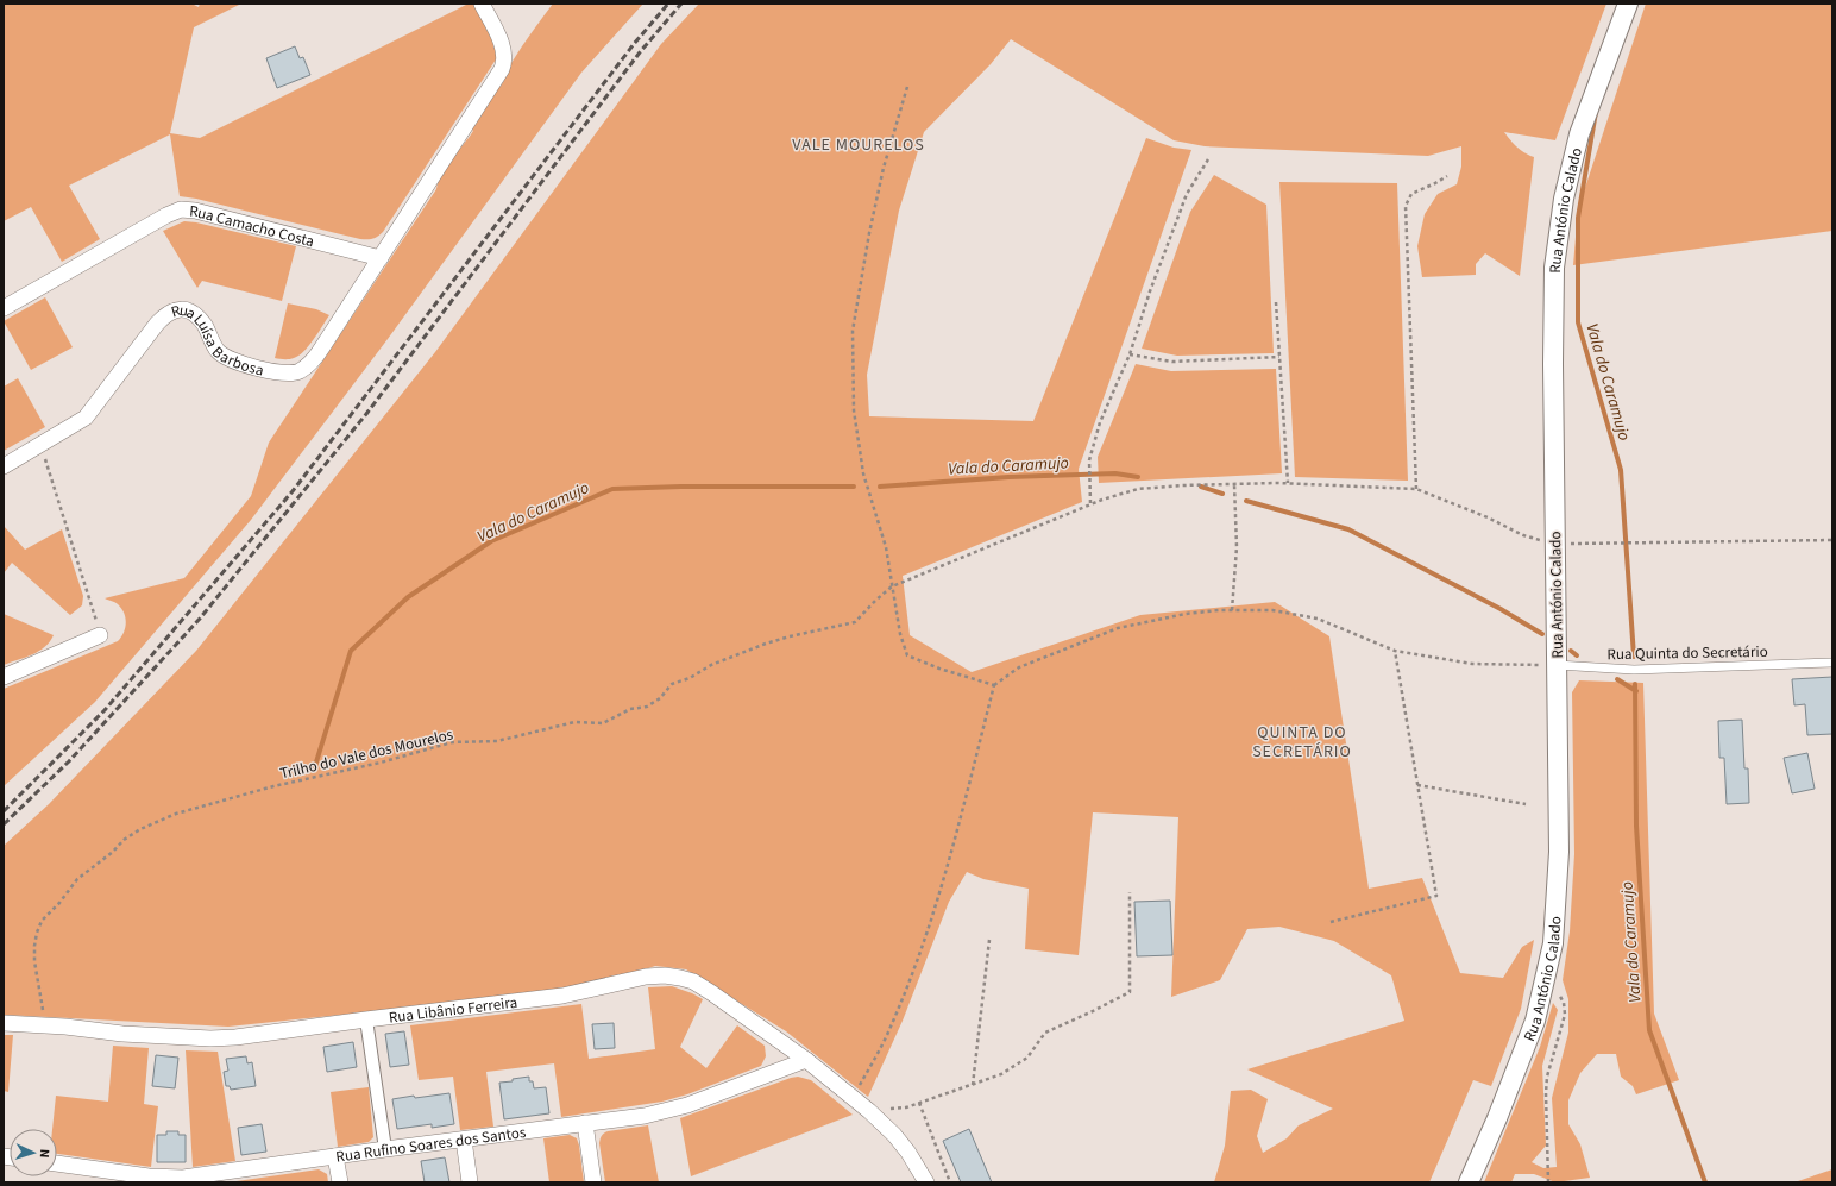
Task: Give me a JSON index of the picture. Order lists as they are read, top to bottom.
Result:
{
  "streets": {
    "street": [
      "Rua António Calado",
      "Rua Camacho Costa",
      "Rua Luísa Barbosa",
      "Rua Libânio Ferreira",
      "Rua Rufino Soares dos Santos"
    ],
    "lane": ["Rua Quinta do Secretário"],
    "path": ["Trilho do Vale dos Mourelos"]
  },
  "crossings": [
    ["Rua António Calado", "Rua Quinta do Secretário"],
    ["Rua António Calado", "Trilho do Vale dos Mourelos"],
    ["Rua Camacho Costa", "Rua Luísa Barbosa"],
    ["Trilho do Vale dos Mourelos", "Rua Libânio Ferreira"],
    ["Rua Libânio Ferreira", "Rua Rufino Soares dos Santos"]
  ],
  "districts": ["VALE MOURELOS", "QUINTA DO SECRETÁRIO"],
  "water": ["Vala do Caramujo"],
  "north": "right"
}
